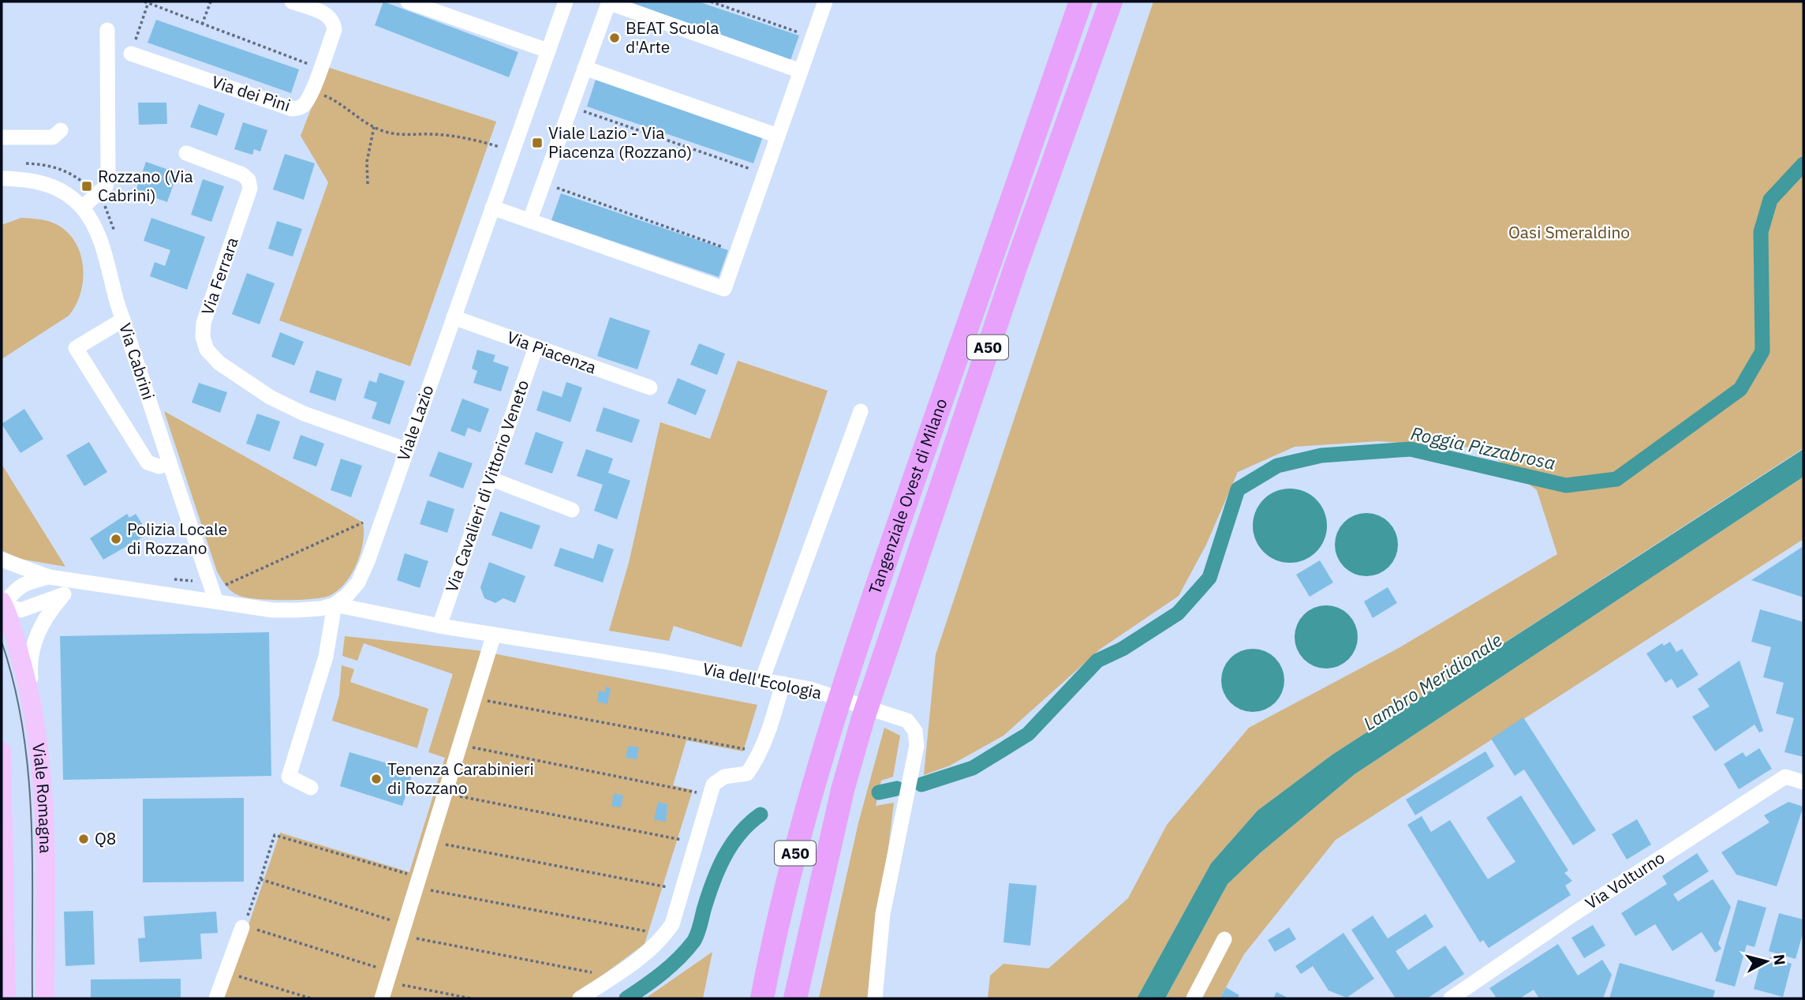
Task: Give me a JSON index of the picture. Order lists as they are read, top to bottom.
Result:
{
  "streets": {
    "highway": ["A50", "Tangenziale Ovest di Milano"],
    "main road": ["Viale Romagna"],
    "street": [
      "Via dei Pini",
      "Via Ferrara",
      "Via Piacenza",
      "Via Cabrini",
      "Viale Lazio",
      "Via Cavalieri di Vittorio Veneto",
      "Via dell'Ecologia",
      "Via Volturno"
    ]
  },
  "crossings": [
    ["Via Ferrara", "Viale Lazio"],
    ["Via Piacenza", "Viale Lazio"],
    ["Via Piacenza", "Via Cavalieri di Vittorio Veneto"],
    ["Viale Lazio", "Via dell'Ecologia"],
    ["Via Cavalieri di Vittorio Veneto", "Via dell'Ecologia"]
  ],
  "water": ["Roggia Pizzabrosa", "Lambro Meridionale"],
  "parks": ["Oasi Smeraldino"],
  "places": {
    "other": [
      "BEAT Scuola d'Arte",
      "Polizia Locale di Rozzano",
      "Tenenza Carabinieri di Rozzano",
      "Q8"
    ],
    "transit": ["Viale Lazio - Via Piacenza (Rozzano)", "Rozzano (Via Cabrini)"]
  },
  "north": "right"
}
